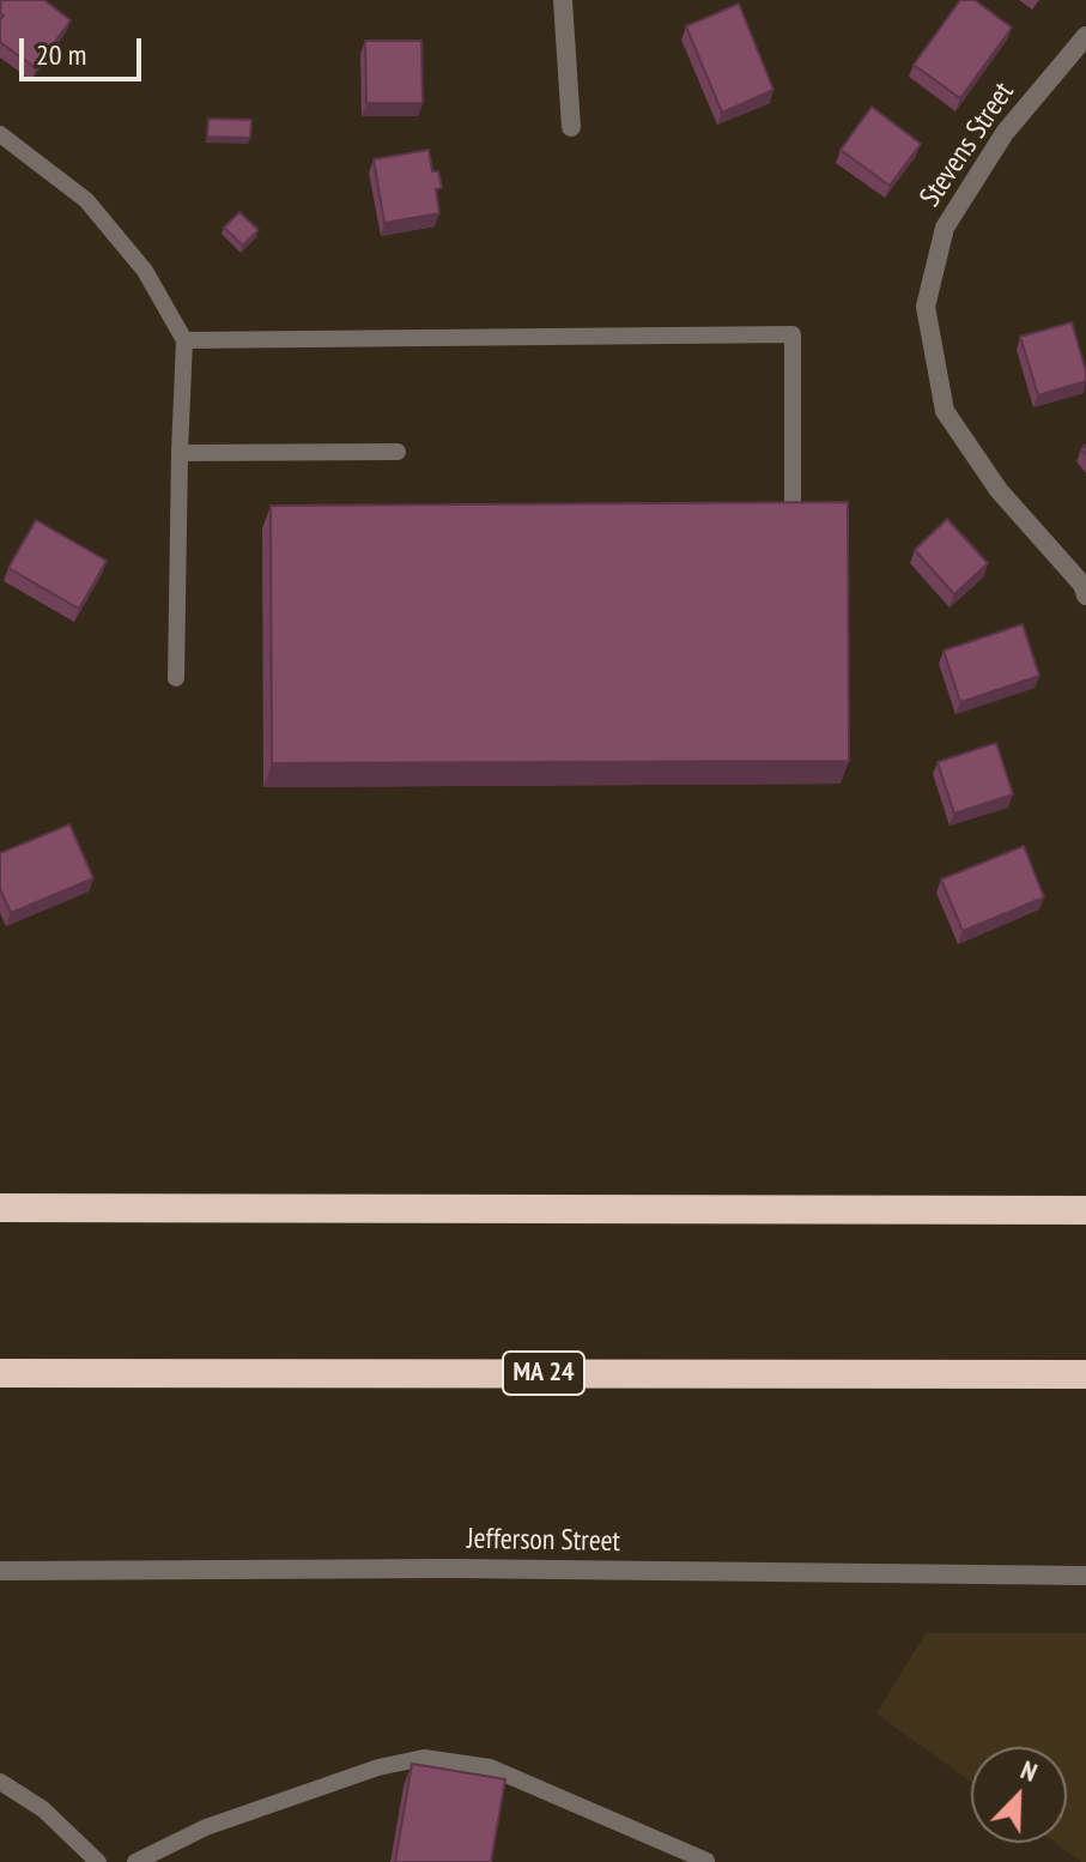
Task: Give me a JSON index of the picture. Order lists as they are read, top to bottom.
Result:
{
  "streets": {
    "highway": ["MA 24"],
    "street": ["Stevens Street", "Jefferson Street"]
  },
  "scale_bar": "20 m",
  "north": "top right"
}
